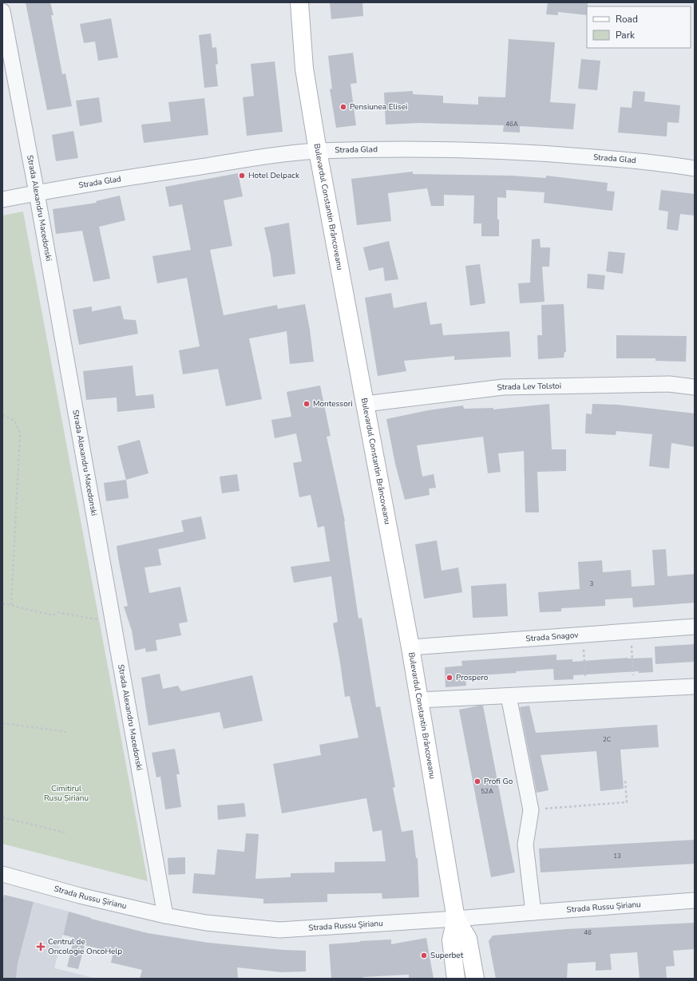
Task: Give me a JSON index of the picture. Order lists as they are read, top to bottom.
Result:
{
  "streets": {
    "main road": ["Bulevardul Constantin Brâncoveanu"],
    "street": [
      "Strada Glad",
      "Strada Alexandru Macedonski",
      "Strada Lev Tolstoi",
      "Strada Snagov",
      "Strada Russu Șirianu"
    ]
  },
  "crossings": [
    ["Strada Glad", "Bulevardul Constantin Brâncoveanu"],
    ["Strada Glad", "Strada Alexandru Macedonski"],
    ["Bulevardul Constantin Brâncoveanu", "Strada Lev Tolstoi"],
    ["Bulevardul Constantin Brâncoveanu", "Strada Snagov"],
    ["Bulevardul Constantin Brâncoveanu", "Strada Russu Șirianu"],
    ["Strada Alexandru Macedonski", "Strada Russu Șirianu"]
  ],
  "parks": ["Cimitirul Rusu Șirianu"],
  "places": {
    "other": [
      "Pensiunea Elisei",
      "Hotel Delpack",
      "Montessori",
      "Prospero",
      "Profi Go",
      "Superbet"
    ],
    "health": ["Centrul de Oncologie OncoHelp"]
  },
  "house_numbers": [
    "46A",
    "3",
    "2C",
    "52A",
    "13",
    "46"
  ],
  "legend": ["Road", "Park"]
}
